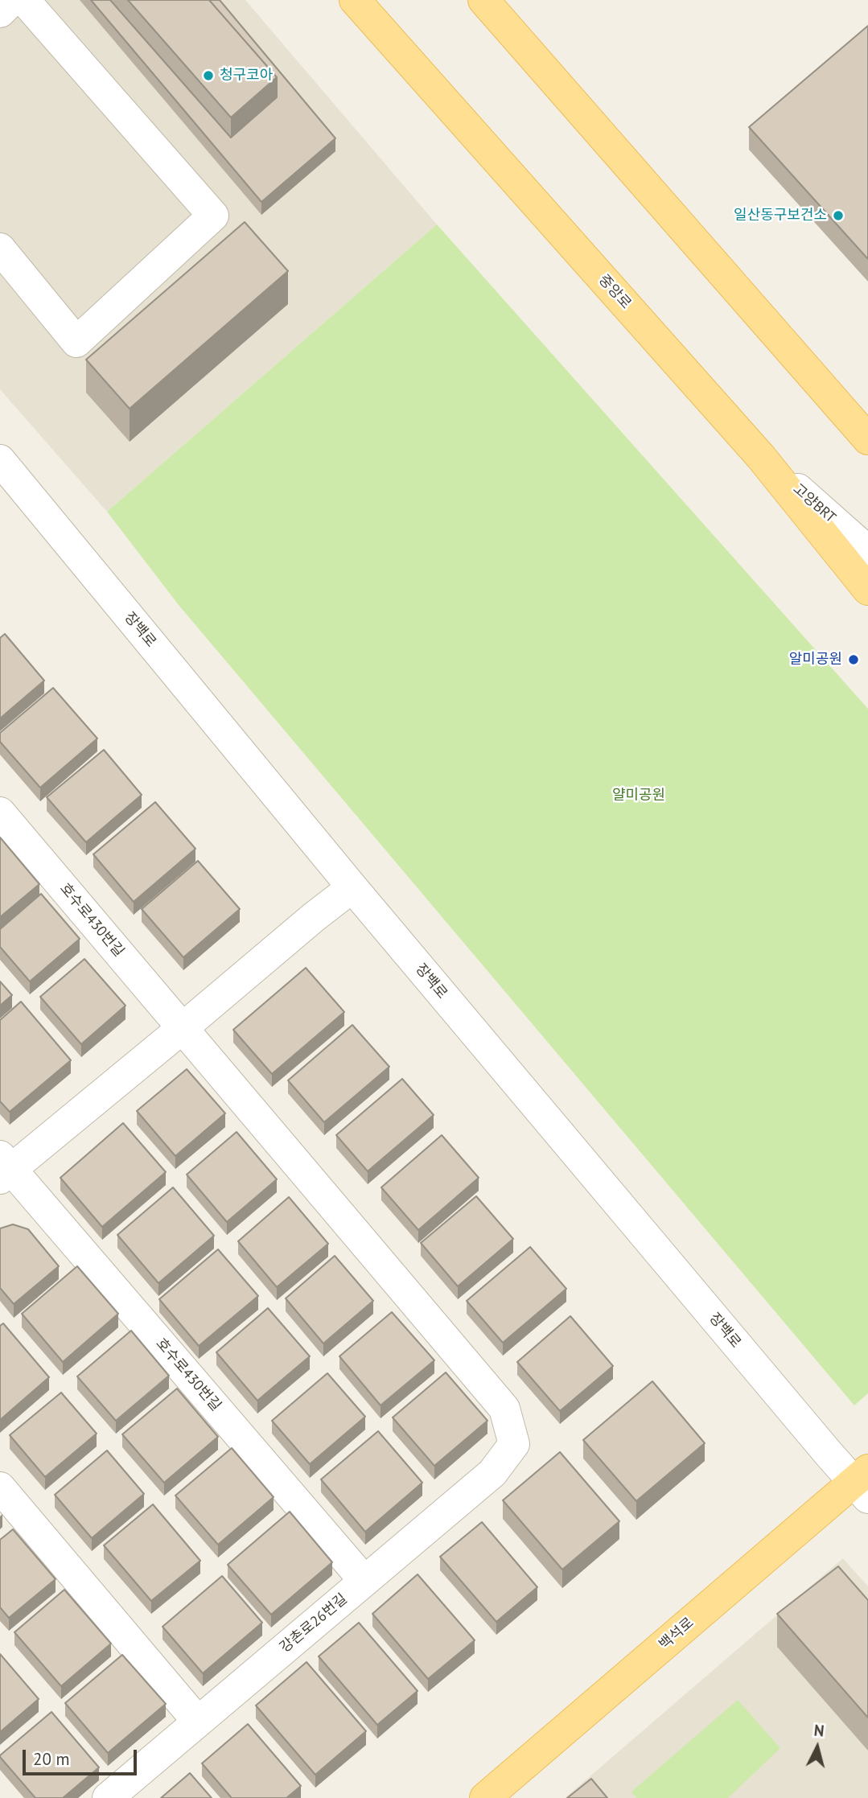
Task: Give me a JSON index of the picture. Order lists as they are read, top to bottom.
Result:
{
  "streets": {
    "main road": ["중앙로", "백석로"],
    "street": [
      "고양BRT",
      "장백로",
      "호수로430번길",
      "강촌로26번길"
    ]
  },
  "crossings": [
    ["중앙로", "고양BRT"],
    ["장백로", "호수로430번길"],
    ["장백로", "백석로"],
    ["호수로430번길", "강촌로26번길"]
  ],
  "parks": ["얄미공원"],
  "places": ["청구코아", "일산동구보건소", "알미공원"],
  "scale_bar": "20 m",
  "north": "top"
}
